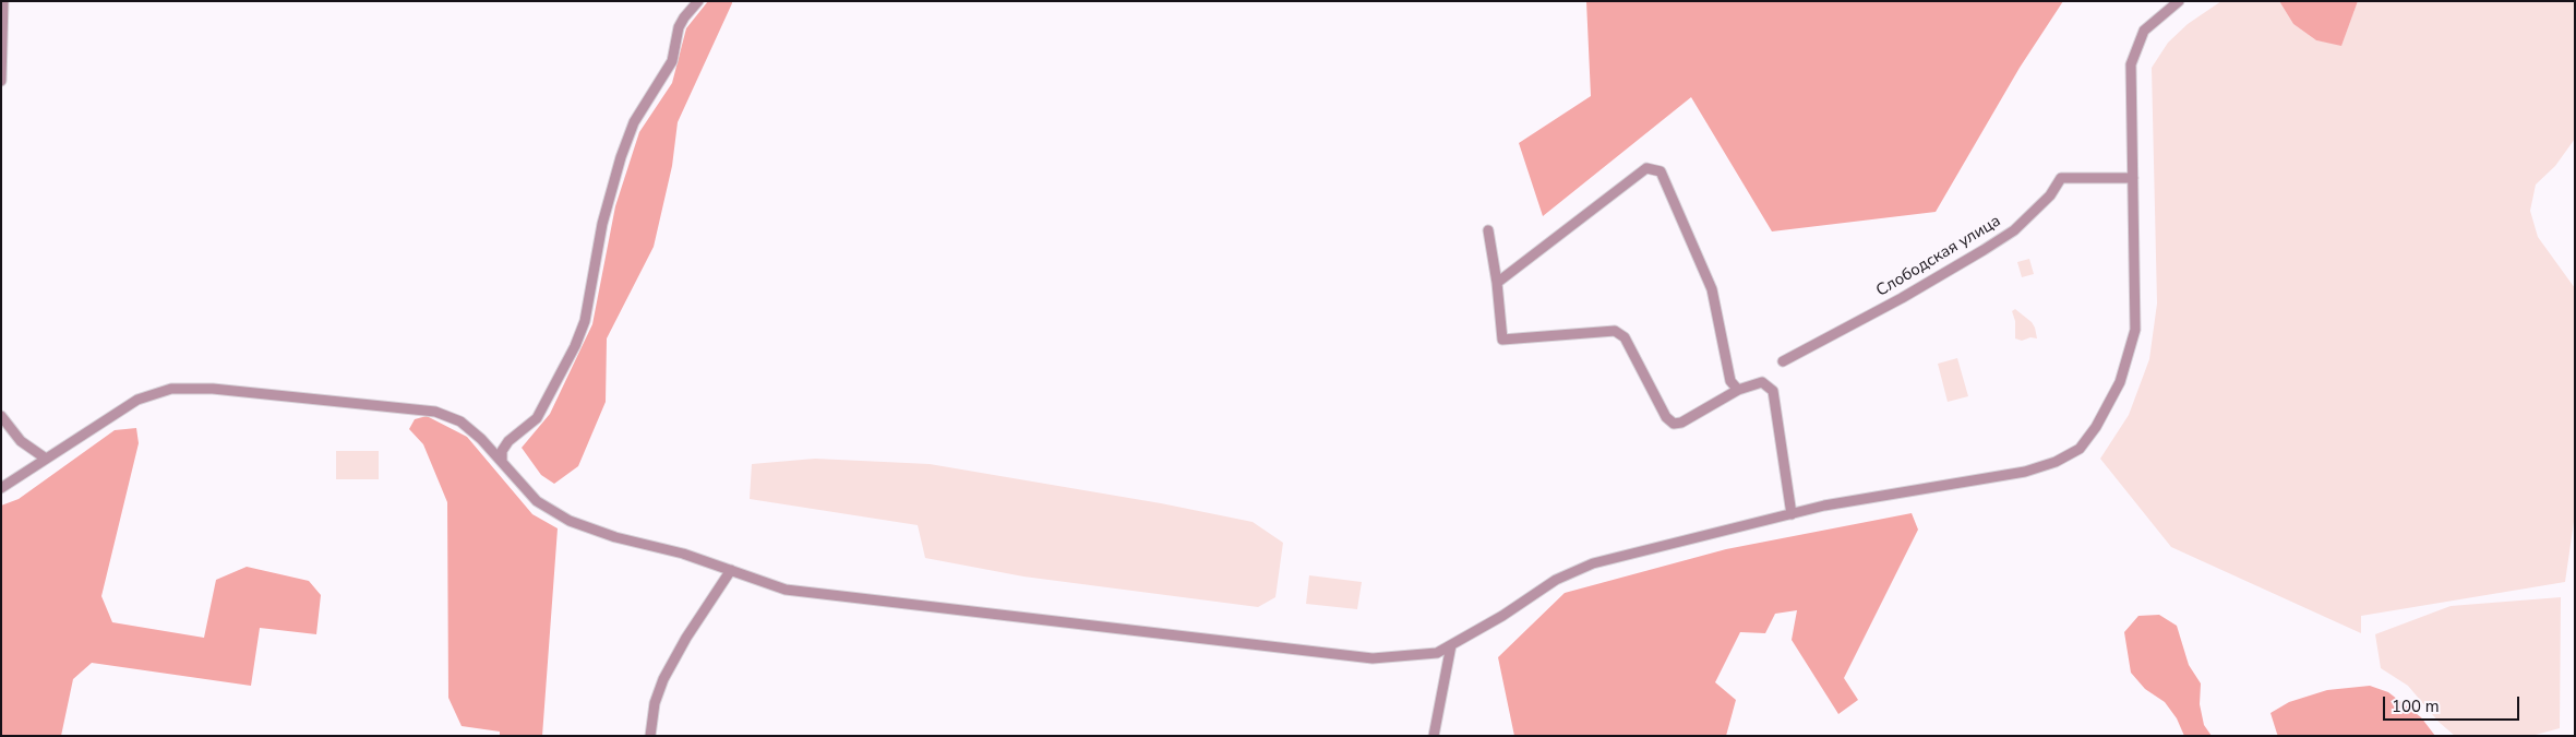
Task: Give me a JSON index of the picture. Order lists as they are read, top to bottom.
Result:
{
  "streets": {
    "street": ["Слободская улица"]
  },
  "scale_bar": "100 m"
}
